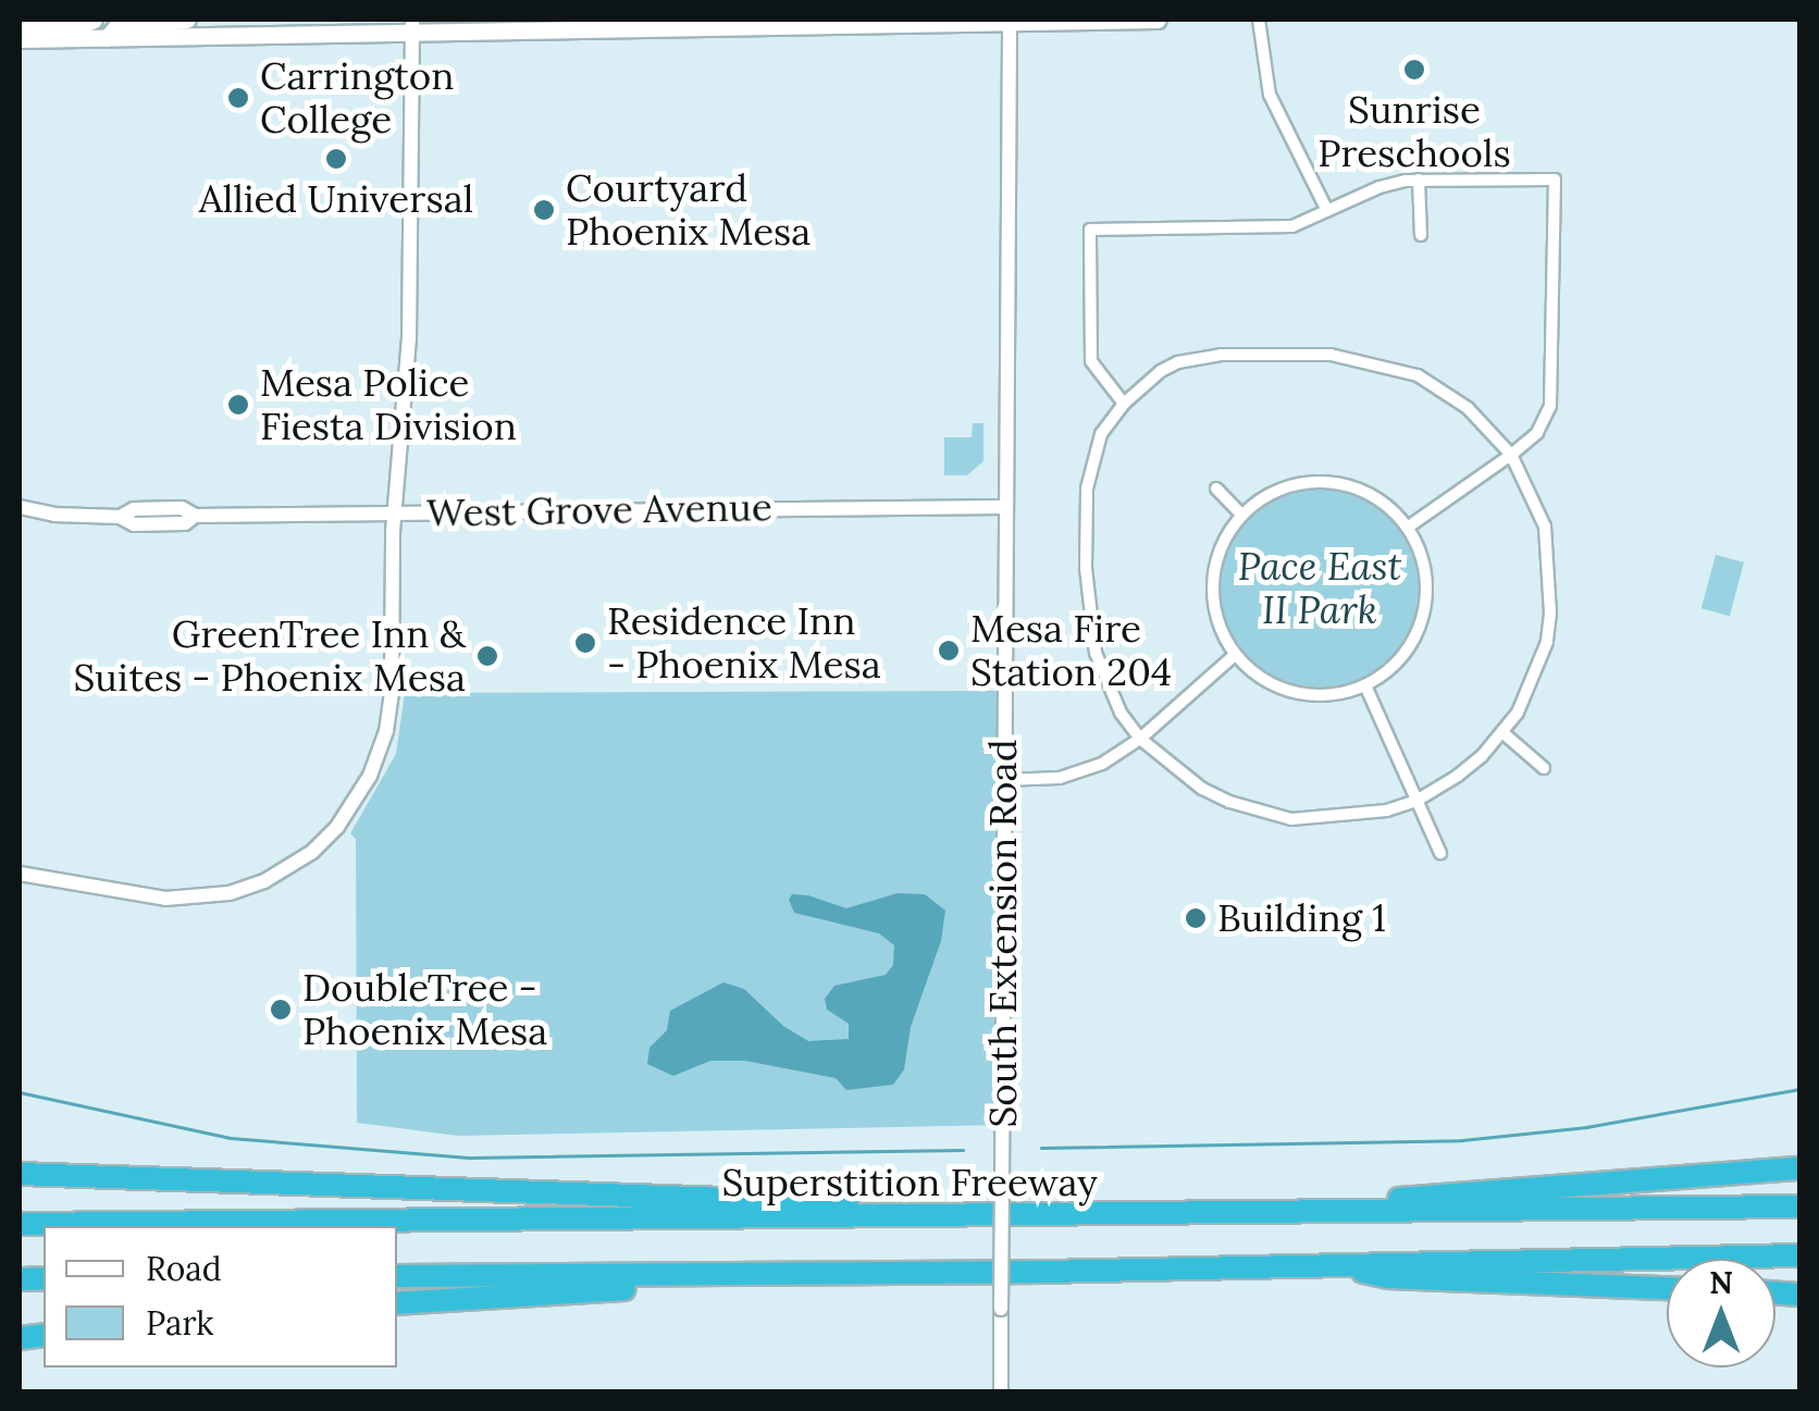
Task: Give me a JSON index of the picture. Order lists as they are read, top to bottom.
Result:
{
  "streets": {
    "highway": ["Superstition Freeway"],
    "street": ["West Grove Avenue", "South Extension Road"]
  },
  "crossings": [
    ["West Grove Avenue", "South Extension Road"]
  ],
  "parks": ["Pace East II Park"],
  "places": [
    "Sunrise Preschools",
    "Carrington College",
    "Allied Universal",
    "Courtyard Phoenix Mesa",
    "Mesa Police Fiesta Division",
    "Residence Inn - Phoenix Mesa",
    "Mesa Fire Station 204",
    "GreenTree Inn & Suites - Phoenix Mesa",
    "Building 1",
    "DoubleTree - Phoenix Mesa"
  ],
  "legend": ["Road", "Park"],
  "north": "top"
}
